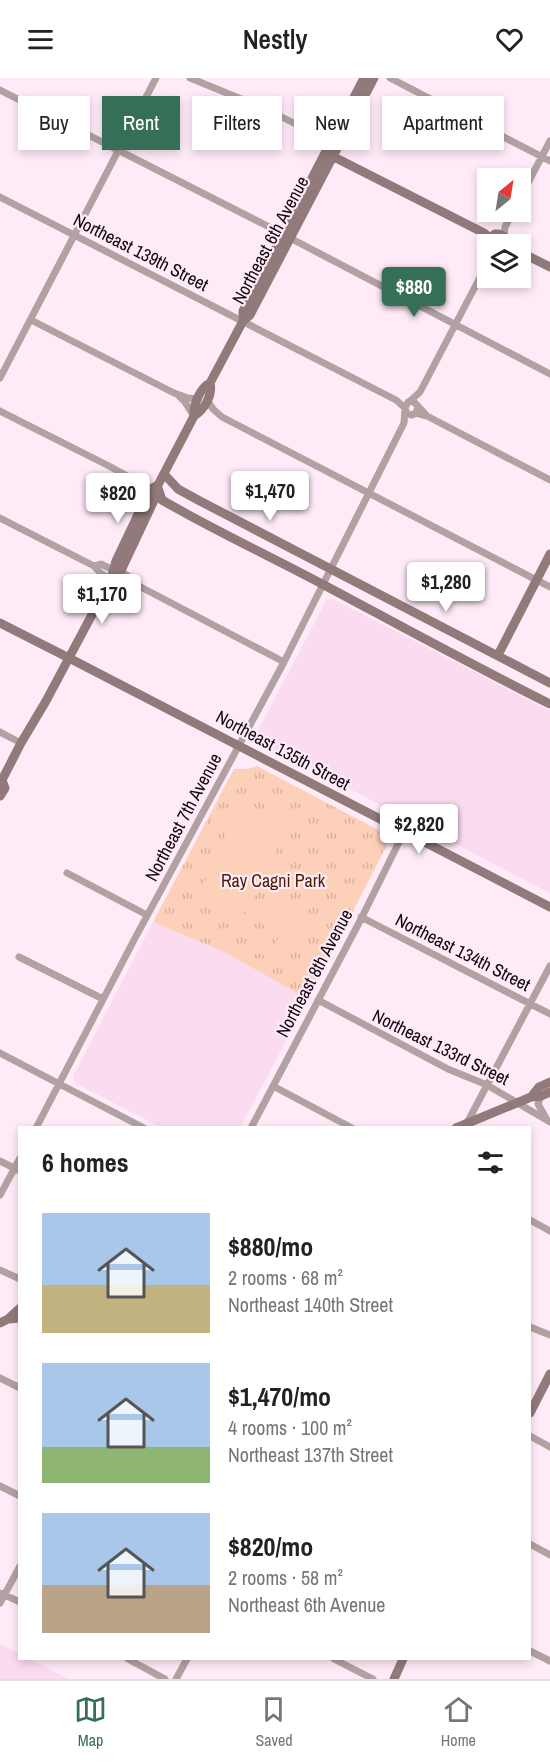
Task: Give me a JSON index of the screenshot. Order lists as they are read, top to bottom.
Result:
{
  "streets": {
    "main road": ["Northeast 6th Avenue", "Northeast 135th Street"],
    "street": [
      "Northeast 139th Street",
      "Northeast 7th Avenue",
      "Northeast 134th Street",
      "Northeast 8th Avenue",
      "Northeast 133rd Street"
    ]
  },
  "crossings": [
    ["Northeast 6th Avenue", "Northeast 139th Street"],
    ["Northeast 6th Avenue", "Northeast 135th Street"],
    ["Northeast 139th Street", "Northeast 7th Avenue"],
    ["Northeast 135th Street", "Northeast 7th Avenue"],
    ["Northeast 135th Street", "Northeast 8th Avenue"],
    ["Northeast 134th Street", "Northeast 8th Avenue"],
    ["Northeast 8th Avenue", "Northeast 133rd Street"]
  ],
  "parks": ["Ray Cagni Park"],
  "north": "top right",
  "page": {
    "header": "Nestly",
    "chip": [
      "Buy",
      "Rent",
      "Filters",
      "New",
      "Apartment"
    ],
    "price": [
      "$880",
      "$1,470",
      "$820",
      "$1,280",
      "$1,170",
      "$2,820"
    ],
    "heading": "6 homes",
    "list": [
      {
        "name": "$880/mo",
        "note": "2 rooms · 68 m² · Northeast 140th Street"
      },
      {
        "name": "$1,470/mo",
        "note": "4 rooms · 100 m² · Northeast 137th Street"
      },
      {
        "name": "$820/mo",
        "note": "2 rooms · 58 m² · Northeast 6th Avenue"
      }
    ],
    "tabs": ["Map", "Saved", "Home"]
  }
}
